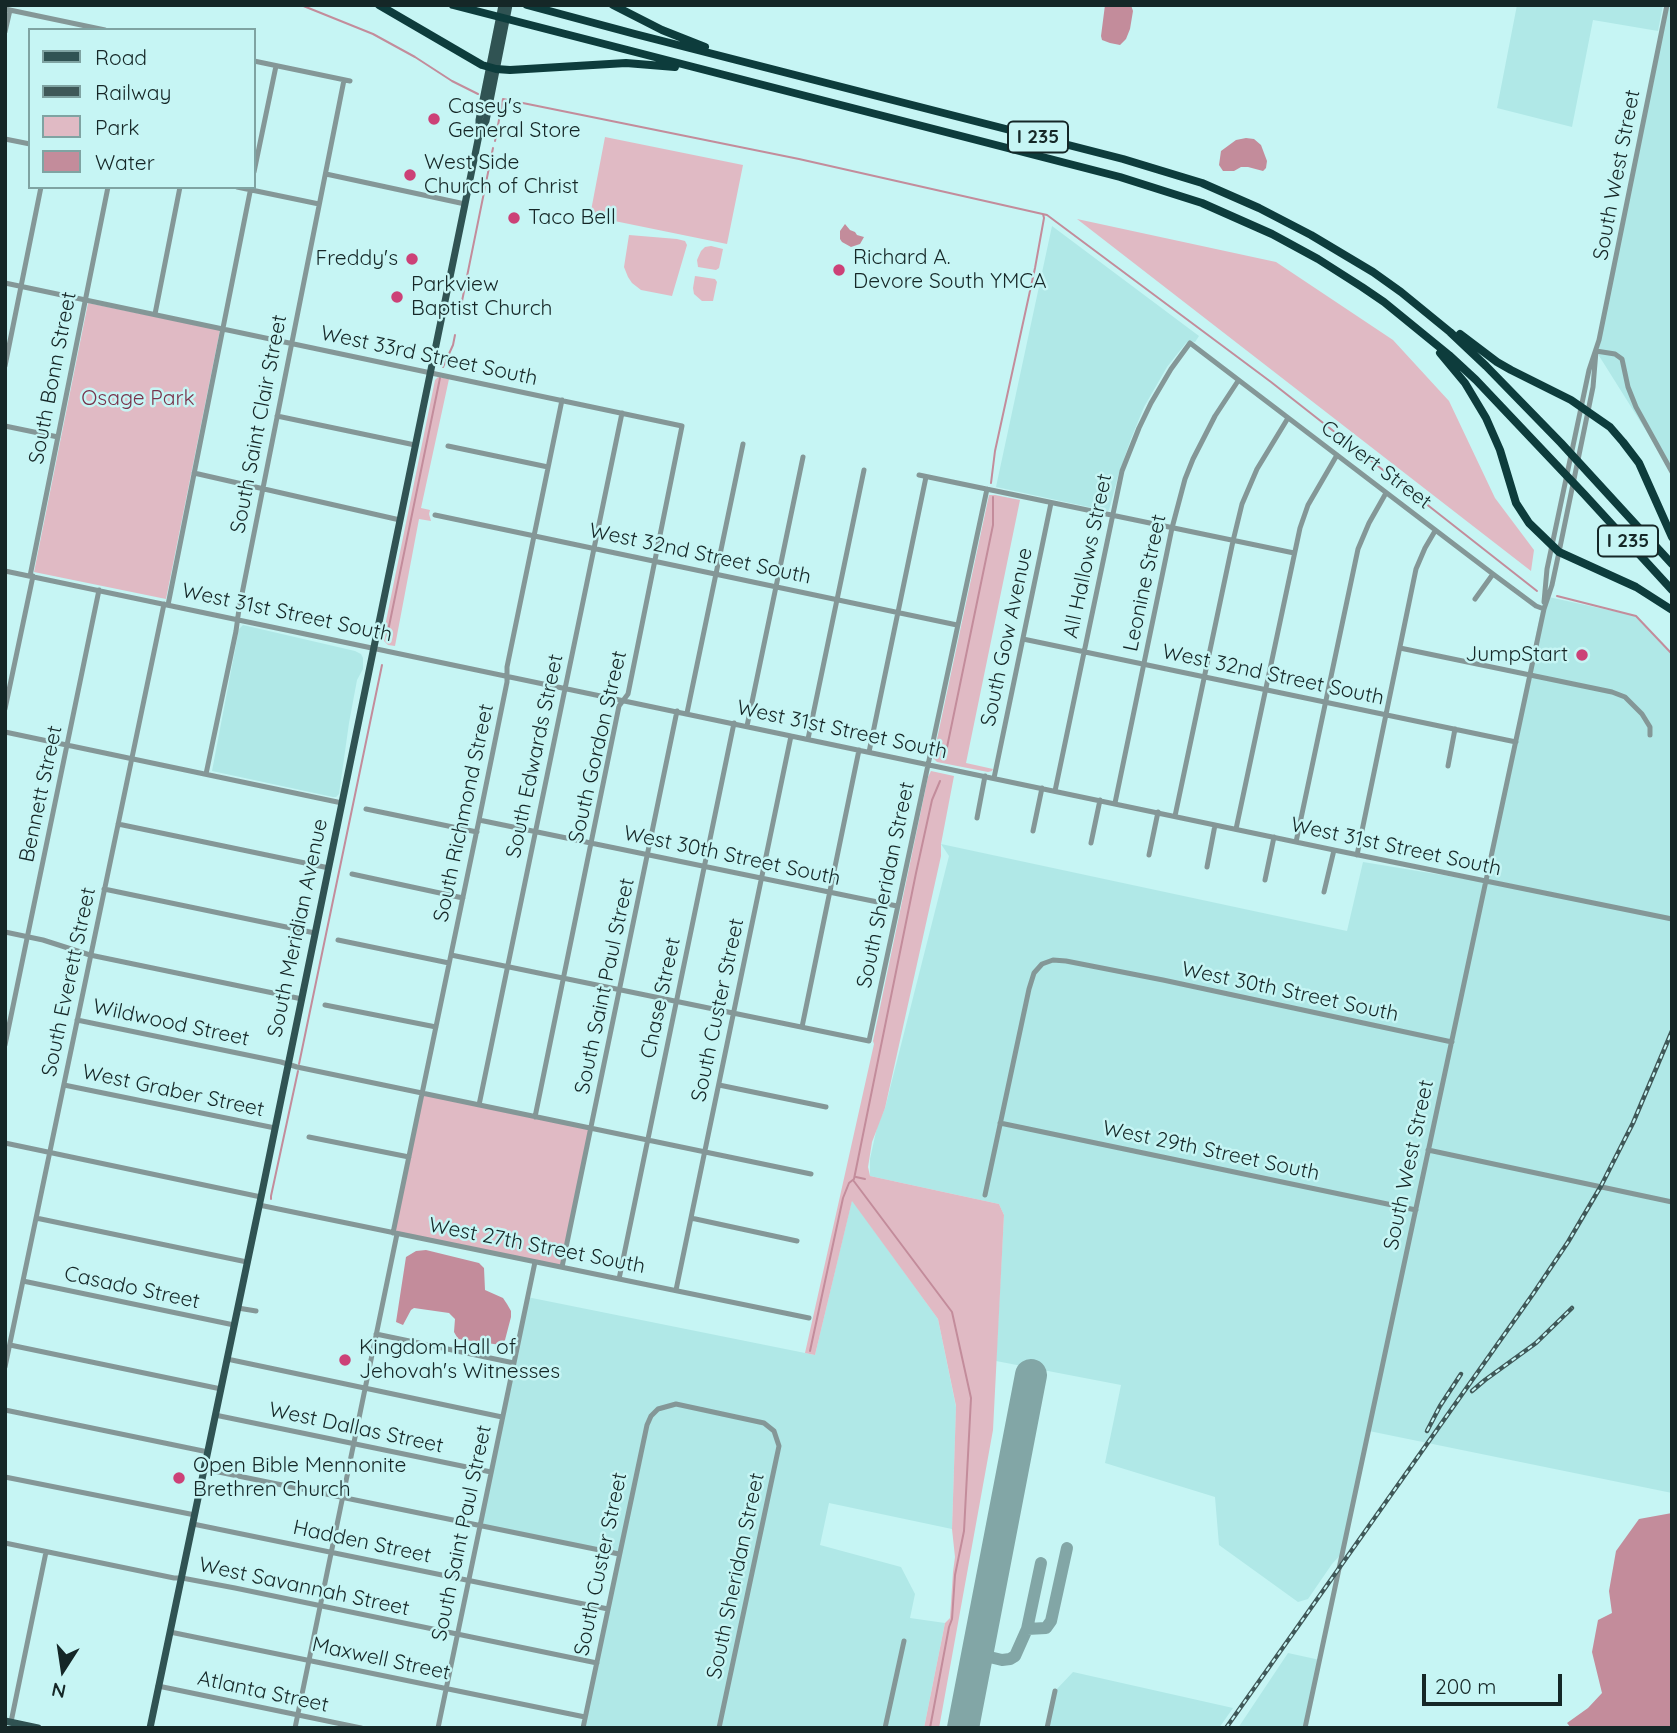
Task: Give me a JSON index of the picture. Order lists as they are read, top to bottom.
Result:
{
  "streets": {
    "highway": ["I 235"],
    "main road": ["South Meridian Avenue"],
    "street": [
      "South West Street",
      "West 33rd Street South",
      "South Bonn Street",
      "South Saint Clair Street",
      "Calvert Street",
      "West 32nd Street South",
      "All Hallows Street",
      "Leonine Street",
      "West 31st Street South",
      "South Gow Avenue",
      "South Gordon Street",
      "South Edwards Street",
      "Bennett Street",
      "South Richmond Street",
      "West 30th Street South",
      "South Sheridan Street",
      "South Everett Street",
      "South Saint Paul Street",
      "Chase Street",
      "South Custer Street",
      "Wildwood Street",
      "West Graber Street",
      "West 29th Street South",
      "West 27th Street South",
      "Casado Street",
      "West Dallas Street",
      "Hadden Street",
      "West Savannah Street",
      "Maxwell Street",
      "Atlanta Street"
    ]
  },
  "crossings": [
    ["South West Street", "Calvert Street"],
    ["South West Street", "West 32nd Street South"],
    ["South West Street", "West 31st Street South"],
    ["South West Street", "West 30th Street South"],
    ["South West Street", "West 29th Street South"],
    ["West 33rd Street South", "South Bonn Street"],
    ["West 33rd Street South", "South Saint Clair Street"],
    ["West 33rd Street South", "South Gordon Street"],
    ["West 33rd Street South", "South Edwards Street"],
    ["West 33rd Street South", "South Richmond Street"],
    ["West 33rd Street South", "South Meridian Avenue"],
    ["West 33rd Street South", "South Everett Street"],
    ["South Bonn Street", "West 31st Street South"],
    ["South Saint Clair Street", "West 31st Street South"],
    ["Calvert Street", "All Hallows Street"],
    ["Calvert Street", "Leonine Street"],
    ["West 32nd Street South", "All Hallows Street"],
    ["West 32nd Street South", "Leonine Street"],
    ["West 32nd Street South", "South Gow Avenue"],
    ["West 32nd Street South", "South Gordon Street"],
    ["West 32nd Street South", "South Edwards Street"],
    ["West 32nd Street South", "South Richmond Street"],
    ["West 32nd Street South", "South Sheridan Street"],
    ["All Hallows Street", "West 31st Street South"],
    ["Leonine Street", "West 31st Street South"],
    ["West 31st Street South", "South Gow Avenue"],
    ["West 31st Street South", "South Gordon Street"],
    ["West 31st Street South", "South Edwards Street"],
    ["West 31st Street South", "Bennett Street"],
    ["West 31st Street South", "South Richmond Street"],
    ["West 31st Street South", "South Sheridan Street"],
    ["West 31st Street South", "South Meridian Avenue"],
    ["West 31st Street South", "South Everett Street"],
    ["West 31st Street South", "South Saint Paul Street"],
    ["West 31st Street South", "Chase Street"],
    ["West 31st Street South", "South Custer Street"],
    ["South Gordon Street", "West 30th Street South"],
    ["South Gordon Street", "Wildwood Street"],
    ["South Edwards Street", "West 30th Street South"],
    ["South Edwards Street", "Wildwood Street"],
    ["South Richmond Street", "West 30th Street South"],
    ["South Richmond Street", "Wildwood Street"],
    ["South Richmond Street", "West 27th Street South"],
    ["South Richmond Street", "West Dallas Street"],
    ["South Richmond Street", "Hadden Street"],
    ["South Richmond Street", "West Savannah Street"],
    ["South Richmond Street", "Maxwell Street"],
    ["South Richmond Street", "Atlanta Street"],
    ["West 30th Street South", "South Sheridan Street"],
    ["West 30th Street South", "South Saint Paul Street"],
    ["West 30th Street South", "Chase Street"],
    ["West 30th Street South", "South Custer Street"],
    ["West 30th Street South", "West 29th Street South"],
    ["South Sheridan Street", "South Custer Street"],
    ["South Meridian Avenue", "Wildwood Street"],
    ["South Meridian Avenue", "West Graber Street"],
    ["South Meridian Avenue", "West 27th Street South"],
    ["South Meridian Avenue", "Casado Street"],
    ["South Meridian Avenue", "West Dallas Street"],
    ["South Meridian Avenue", "Hadden Street"],
    ["South Meridian Avenue", "West Savannah Street"],
    ["South Meridian Avenue", "Maxwell Street"],
    ["South Meridian Avenue", "Atlanta Street"],
    ["South Everett Street", "Wildwood Street"],
    ["South Everett Street", "West Graber Street"],
    ["South Everett Street", "Casado Street"],
    ["South Saint Paul Street", "Wildwood Street"],
    ["South Saint Paul Street", "West 27th Street South"],
    ["South Saint Paul Street", "West Dallas Street"],
    ["South Saint Paul Street", "Hadden Street"],
    ["South Saint Paul Street", "West Savannah Street"],
    ["South Saint Paul Street", "Maxwell Street"],
    ["Chase Street", "Wildwood Street"],
    ["Chase Street", "West 27th Street South"],
    ["South Custer Street", "Wildwood Street"],
    ["South Custer Street", "West 27th Street South"],
    ["South Custer Street", "Hadden Street"],
    ["South Custer Street", "West Savannah Street"],
    ["South Custer Street", "Maxwell Street"]
  ],
  "parks": ["Osage Park"],
  "places": [
    "Casey's General Store",
    "West Side Church of Christ",
    "Taco Bell",
    "Freddy's",
    "Richard A. Devore South YMCA",
    "Parkview Baptist Church",
    "JumpStart",
    "Kingdom Hall of Jehovah's Witnesses",
    "Open Bible Mennonite Brethren Church"
  ],
  "legend": [
    "Road",
    "Railway",
    "Park",
    "Water"
  ],
  "scale_bar": "200 m",
  "north": "bottom"
}
